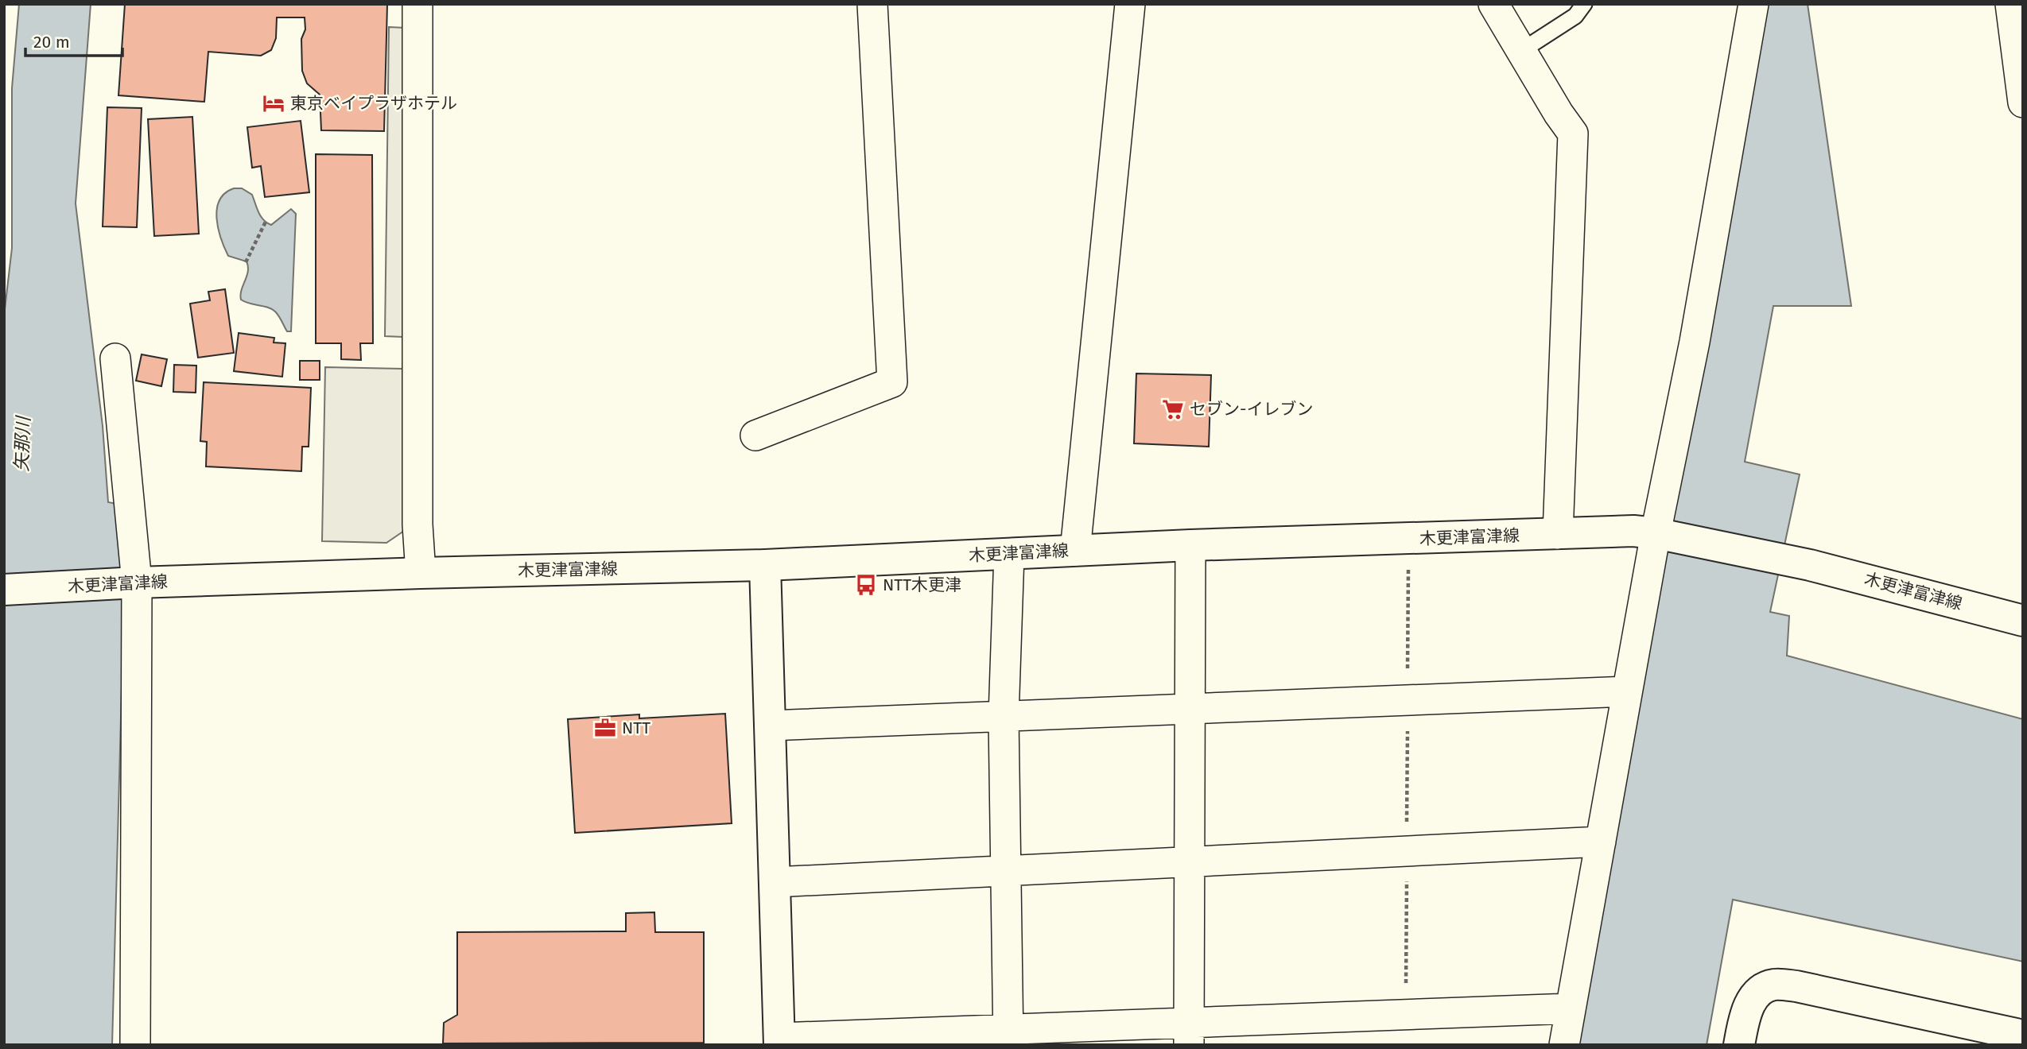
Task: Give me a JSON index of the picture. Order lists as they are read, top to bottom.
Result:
{
  "streets": {
    "main road": ["木更津富津線"]
  },
  "water": ["矢那川"],
  "places": {
    "hotel": ["東京ベイプラザホテル"],
    "supermarket": ["セブン-イレブン"],
    "bus stop": ["NTT木更津"],
    "office": ["NTT"]
  },
  "scale_bar": "20 m"
}
